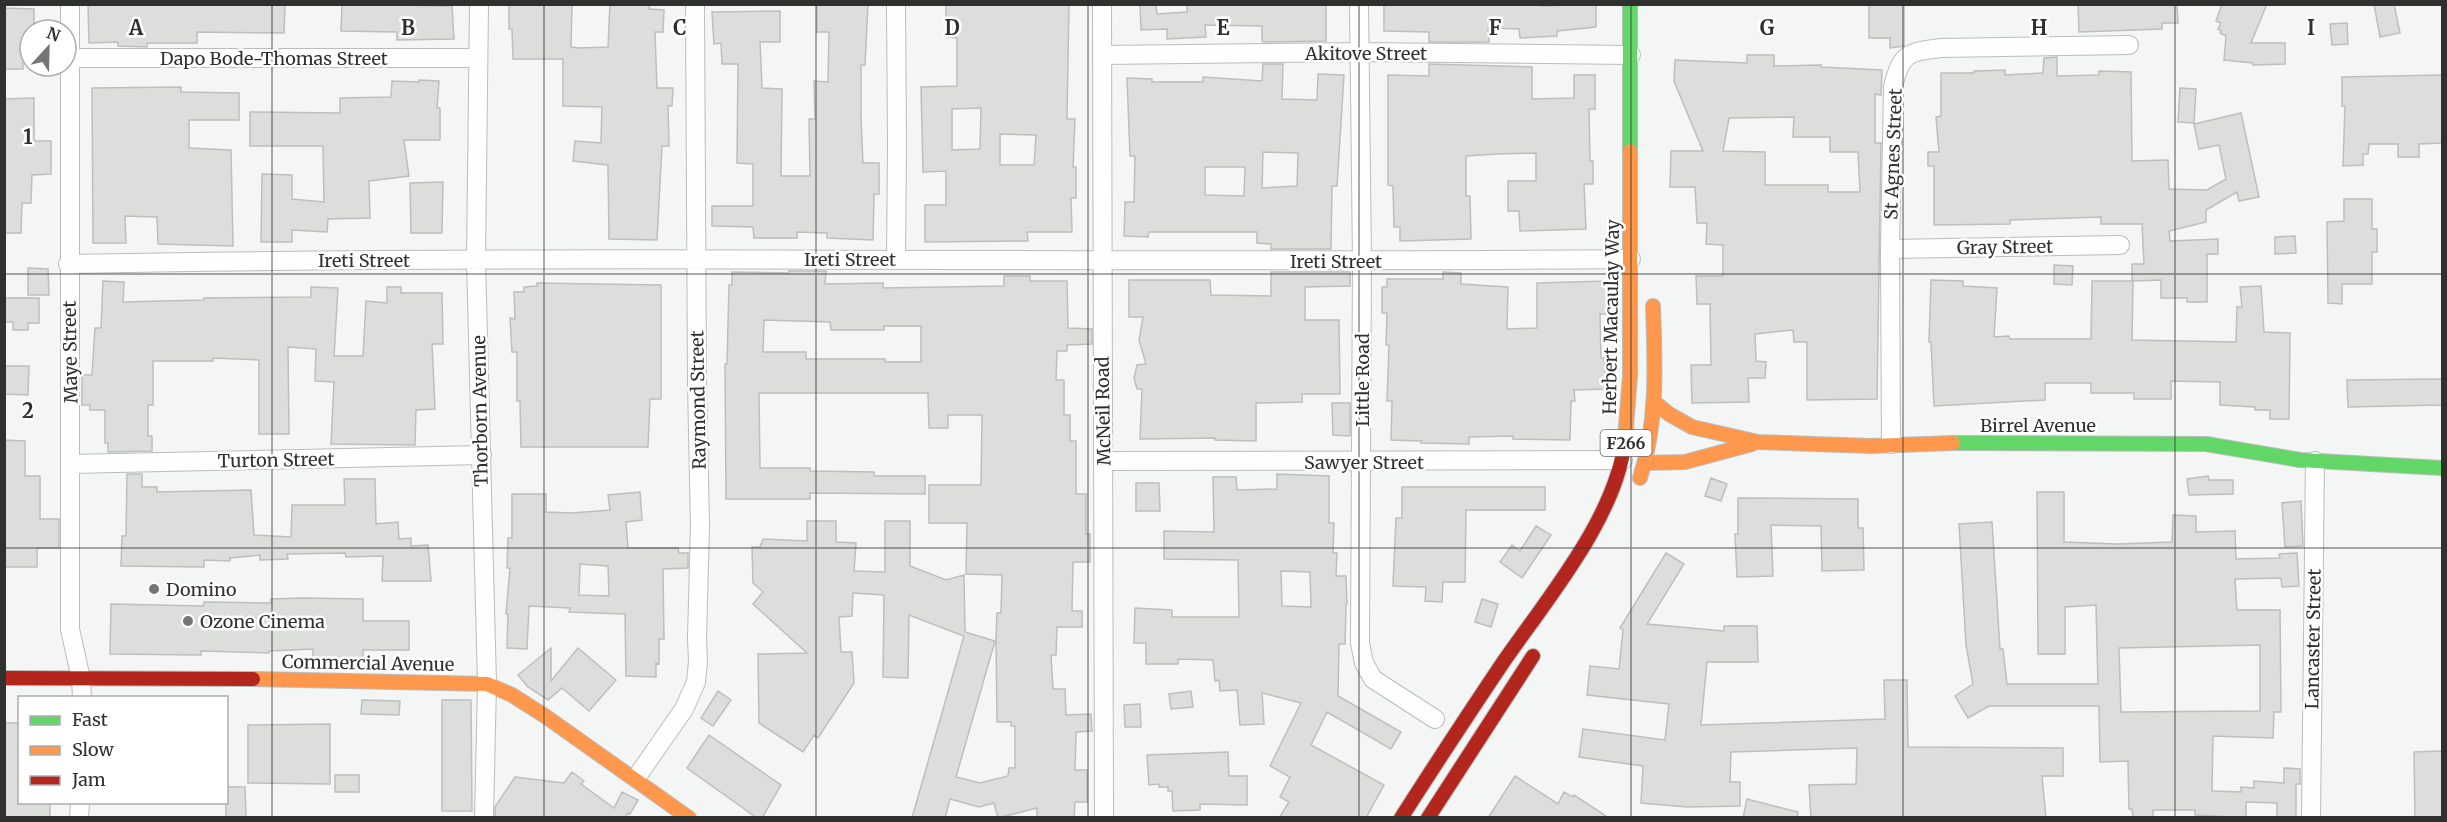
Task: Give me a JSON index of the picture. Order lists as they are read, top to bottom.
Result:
{
  "streets": {
    "main road": [
      "Herbert Macaulay Way",
      "Birrel Avenue",
      "F266",
      "Commercial Avenue"
    ],
    "street": [
      "Akitove Street",
      "Dapo Bode-Thomas Street",
      "St Agnes Street",
      "Gray Street",
      "Ireti Street",
      "Maye Street",
      "Little Road",
      "Raymond Street",
      "Thorborn Avenue",
      "McNeil Road",
      "Turton Street",
      "Sawyer Street",
      "Lancaster Street"
    ]
  },
  "crossings": [
    ["Akitove Street", "Herbert Macaulay Way"],
    ["Akitove Street", "Little Road"],
    ["Akitove Street", "McNeil Road"],
    ["Dapo Bode-Thomas Street", "Thorborn Avenue"],
    ["St Agnes Street", "Gray Street"],
    ["St Agnes Street", "Birrel Avenue"],
    ["Ireti Street", "Herbert Macaulay Way"],
    ["Ireti Street", "Maye Street"],
    ["Ireti Street", "Little Road"],
    ["Ireti Street", "Raymond Street"],
    ["Ireti Street", "Thorborn Avenue"],
    ["Ireti Street", "McNeil Road"],
    ["Herbert Macaulay Way", "Sawyer Street"],
    ["Maye Street", "Turton Street"],
    ["Maye Street", "Commercial Avenue"],
    ["Little Road", "Sawyer Street"],
    ["Raymond Street", "Commercial Avenue"],
    ["Thorborn Avenue", "Turton Street"],
    ["Thorborn Avenue", "Commercial Avenue"],
    ["McNeil Road", "Sawyer Street"],
    ["Birrel Avenue", "Lancaster Street"]
  ],
  "places": ["Domino", "Ozone Cinema"],
  "legend": ["Fast", "Slow", "Jam"],
  "north": "top",
  "grid": {
    "columns": [
      "A",
      "B",
      "C",
      "D",
      "E",
      "F",
      "G",
      "H",
      "I"
    ],
    "rows": ["1", "2"]
  }
}
